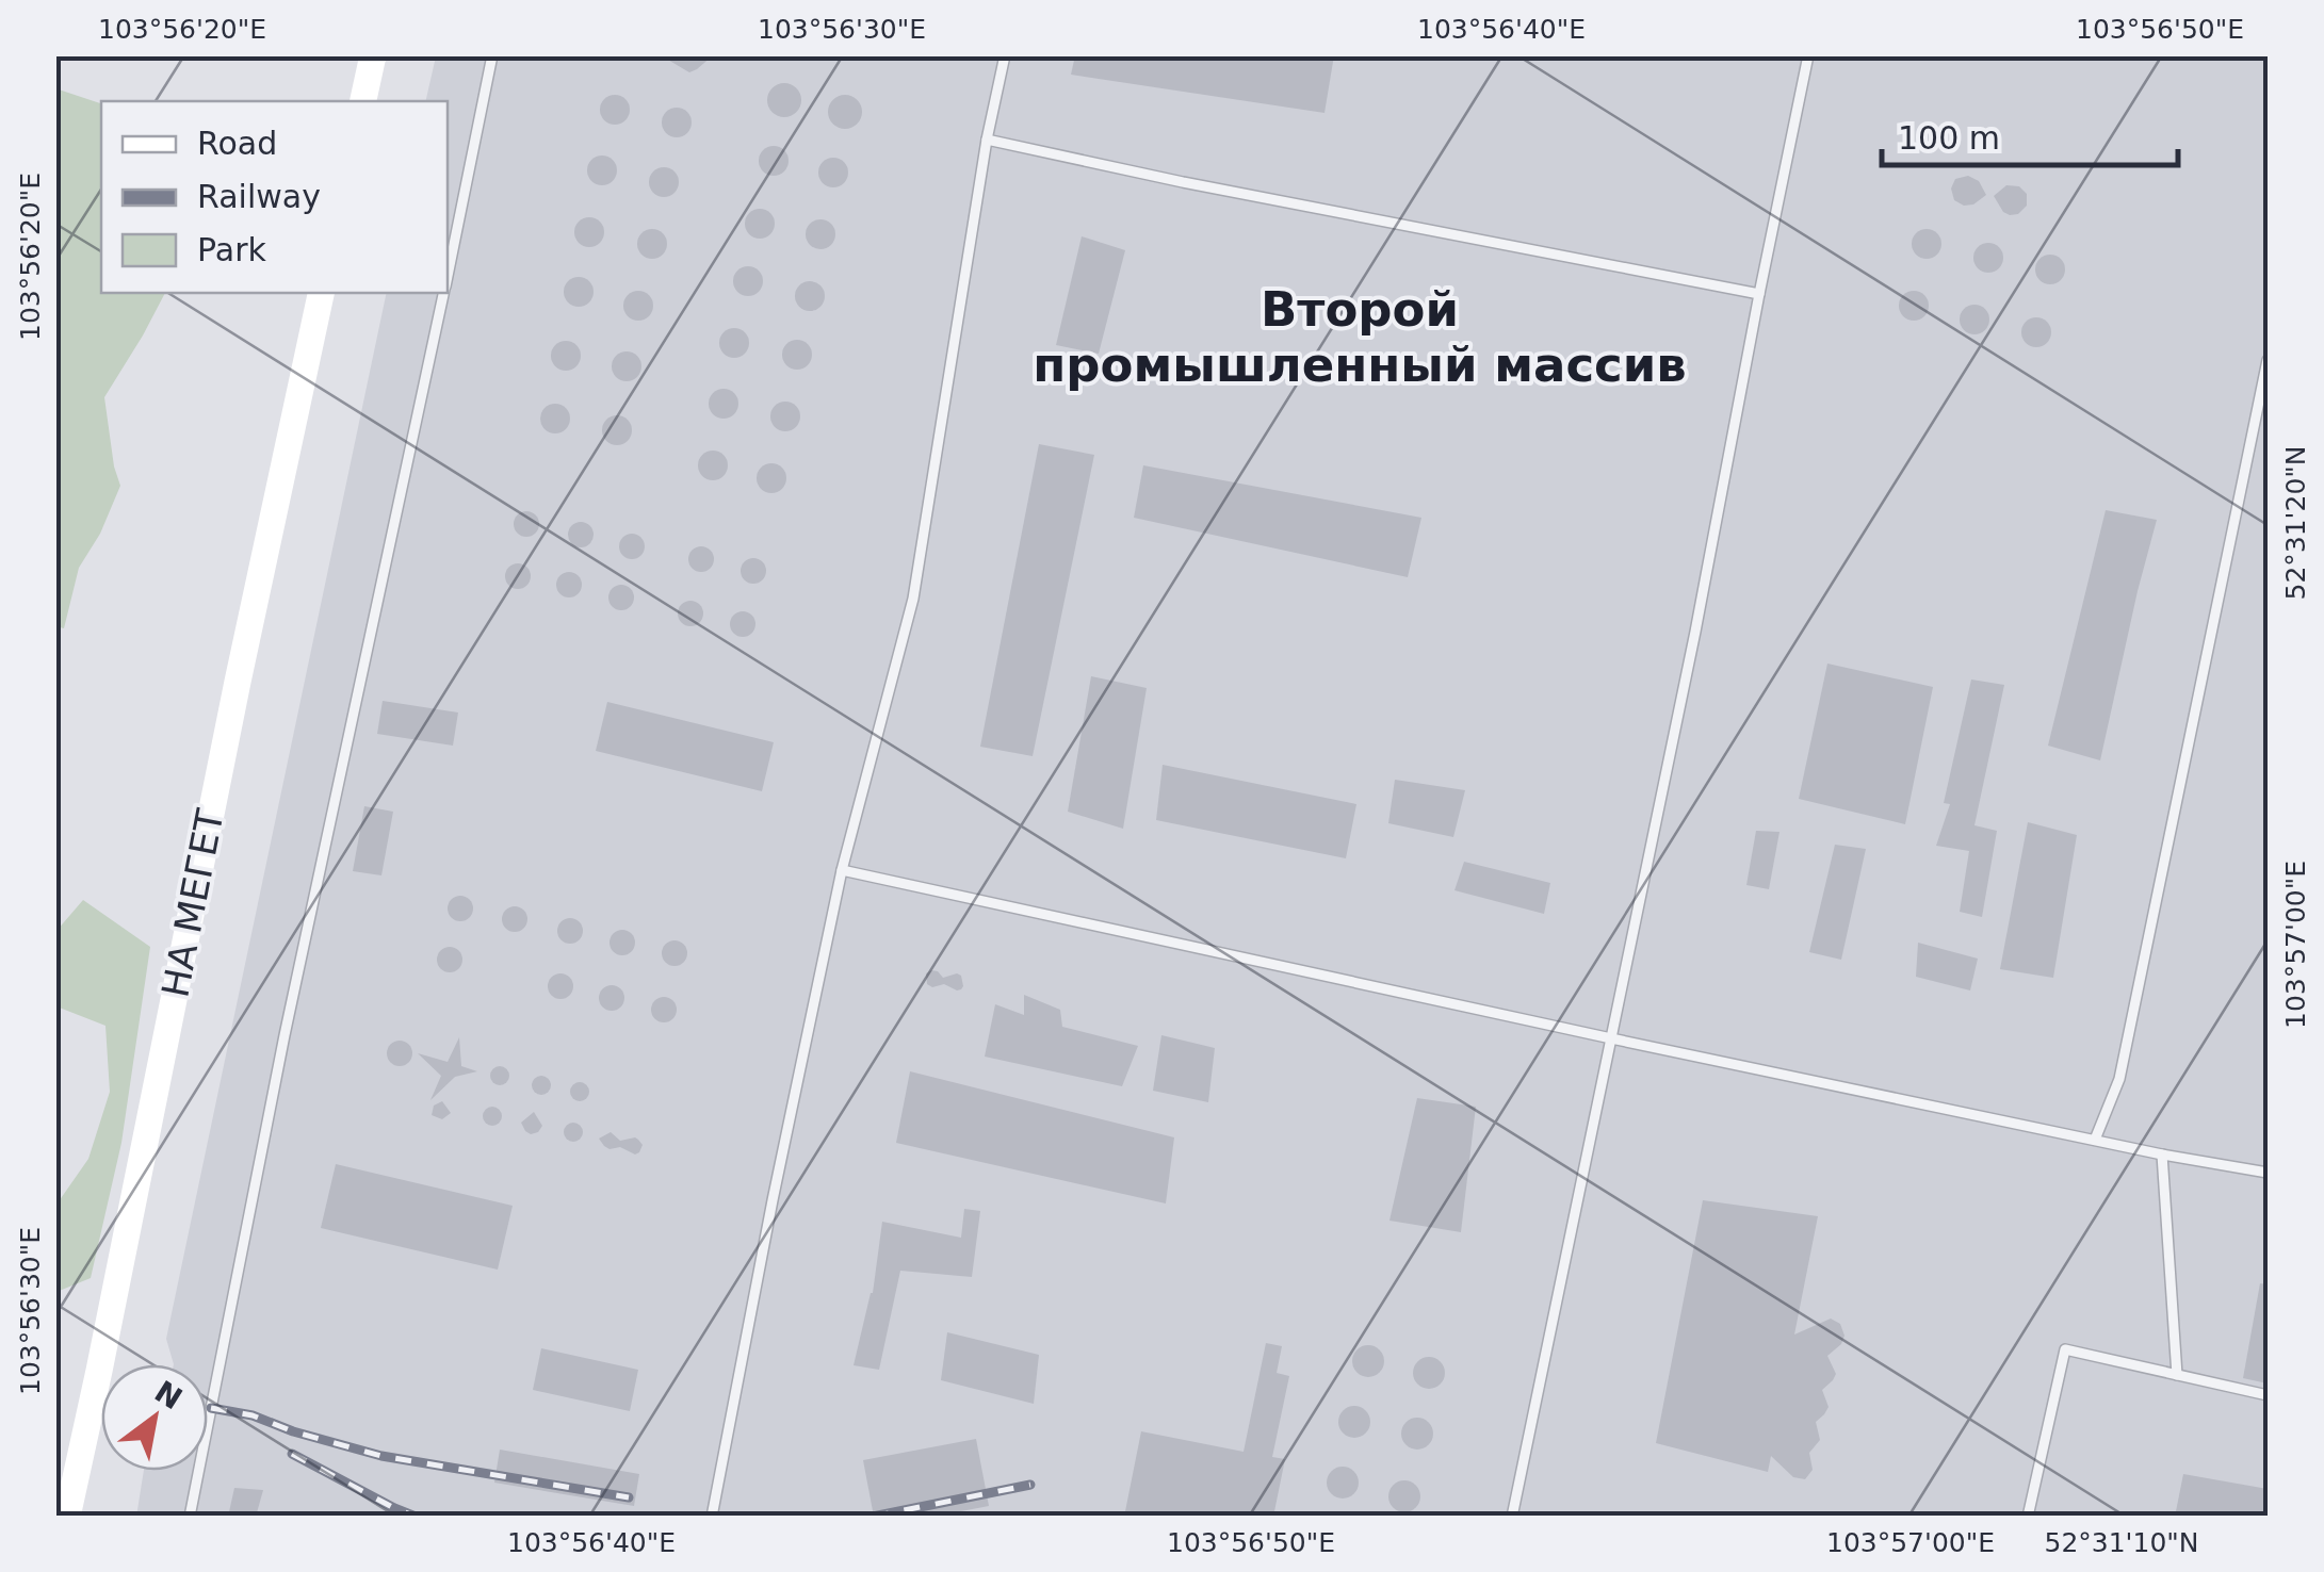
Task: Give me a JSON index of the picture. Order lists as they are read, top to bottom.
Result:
{
  "streets": {
    "street": ["НА МЕГЕТ"]
  },
  "districts": ["Второй промышленный массив"],
  "legend": ["Road", "Railway", "Park"],
  "scale_bar": "100 m",
  "north": "top right",
  "coordinates": [
    "103°56'20\"E",
    "103°56'30\"E",
    "103°56'40\"E",
    "103°56'50\"E",
    "52°31'20\"N",
    "103°57'00\"E",
    "52°31'10\"N"
  ]
}
